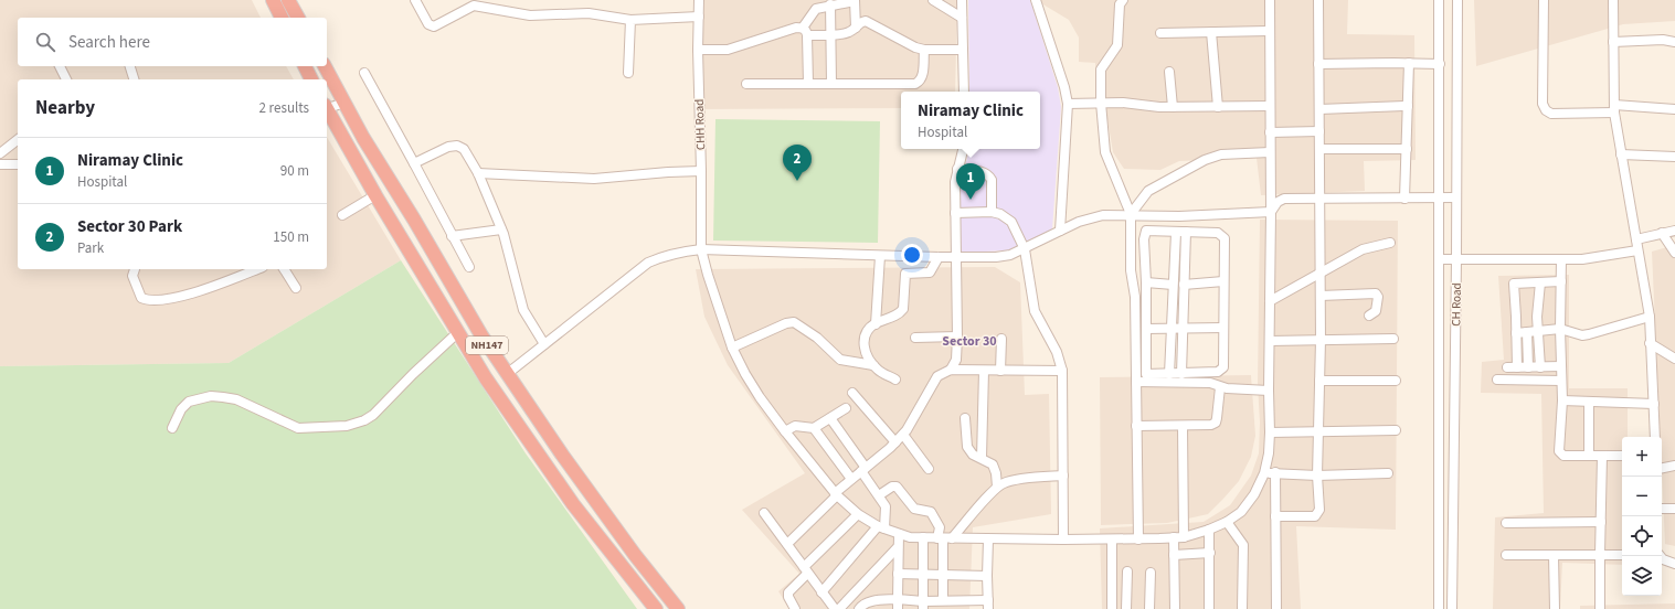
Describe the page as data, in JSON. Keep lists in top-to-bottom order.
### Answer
{
  "streets": {
    "highway": ["NH147"],
    "street": ["CHH Road", "CH Road"]
  },
  "districts": ["Sector 30"],
  "page": {
    "search": "Search here",
    "heading": ["Nearby", "2 results"],
    "popup": ["Niramay Clinic", "Hospital"],
    "list": [
      {
        "mark": "1",
        "name": "Niramay Clinic",
        "note": "Hospital",
        "value": "90 m"
      },
      {
        "mark": "2",
        "name": "Sector 30 Park",
        "note": "Park",
        "value": "150 m"
      }
    ],
    "pins": ["2", "1"],
    "map_buttons": ["+", "−"]
  }
}
